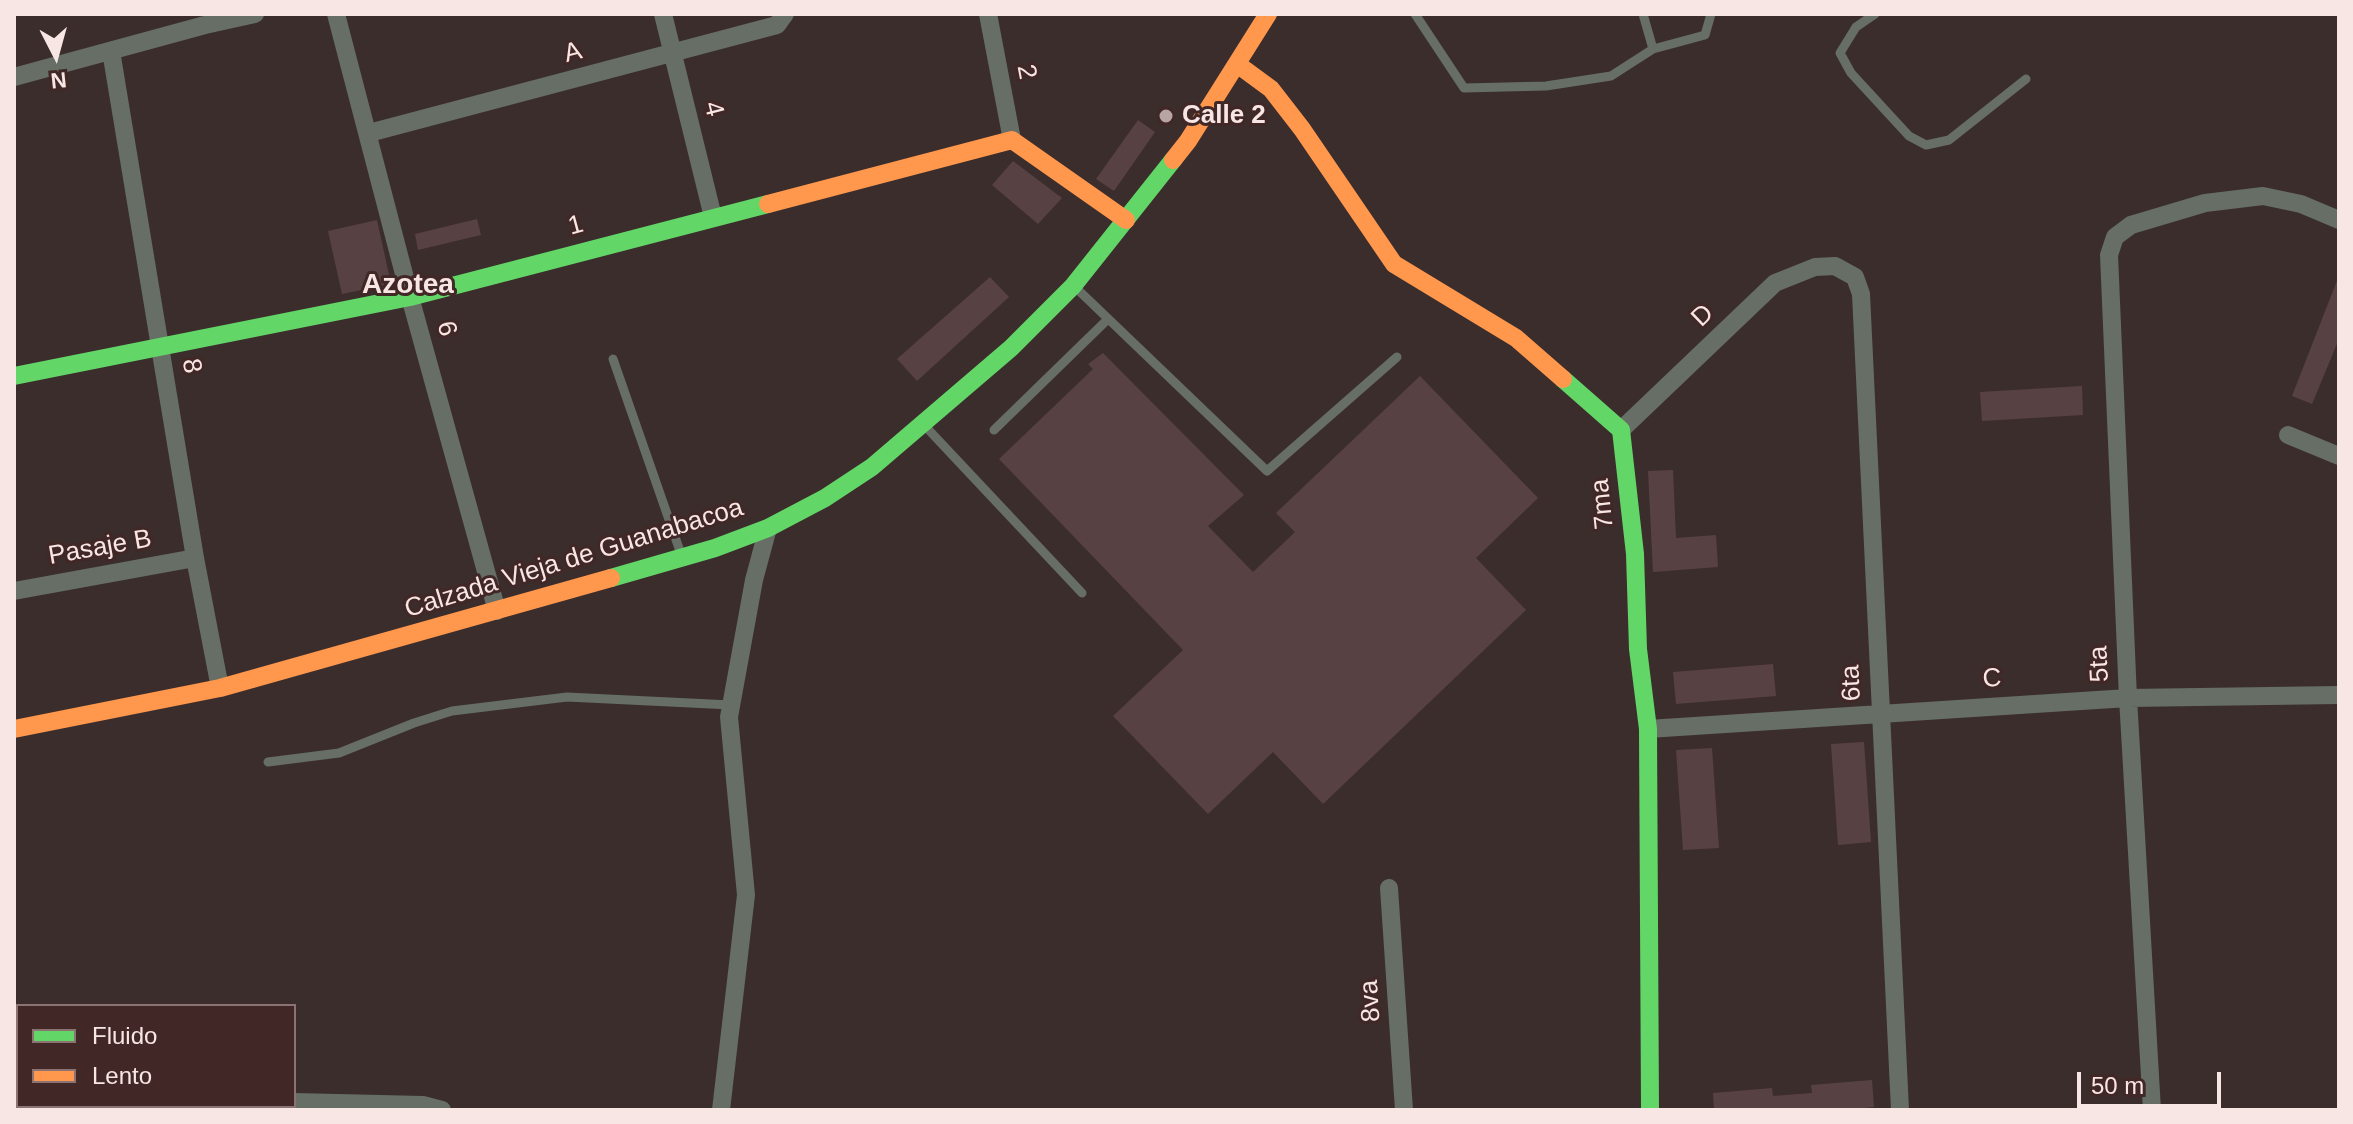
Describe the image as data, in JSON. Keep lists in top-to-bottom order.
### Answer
{
  "streets": {
    "street": [
      "A",
      "2",
      "4",
      "1",
      "D",
      "6",
      "8",
      "7ma",
      "Pasaje B",
      "Calzada Vieja de Guanabacoa",
      "5ta",
      "C",
      "6ta",
      "8va"
    ]
  },
  "crossings": [
    ["A", "4"],
    ["A", "6"],
    ["2", "1"],
    ["4", "1"],
    ["1", "6"],
    ["1", "8"],
    ["D", "7ma"],
    ["D", "6ta"],
    ["6", "Calzada Vieja de Guanabacoa"],
    ["8", "Pasaje B"],
    ["8", "Calzada Vieja de Guanabacoa"],
    ["7ma", "C"],
    ["5ta", "C"],
    ["C", "6ta"]
  ],
  "districts": ["Azotea"],
  "places": ["Calle 2"],
  "legend": ["Fluido", "Lento"],
  "scale_bar": "50 m",
  "north": "bottom"
}
